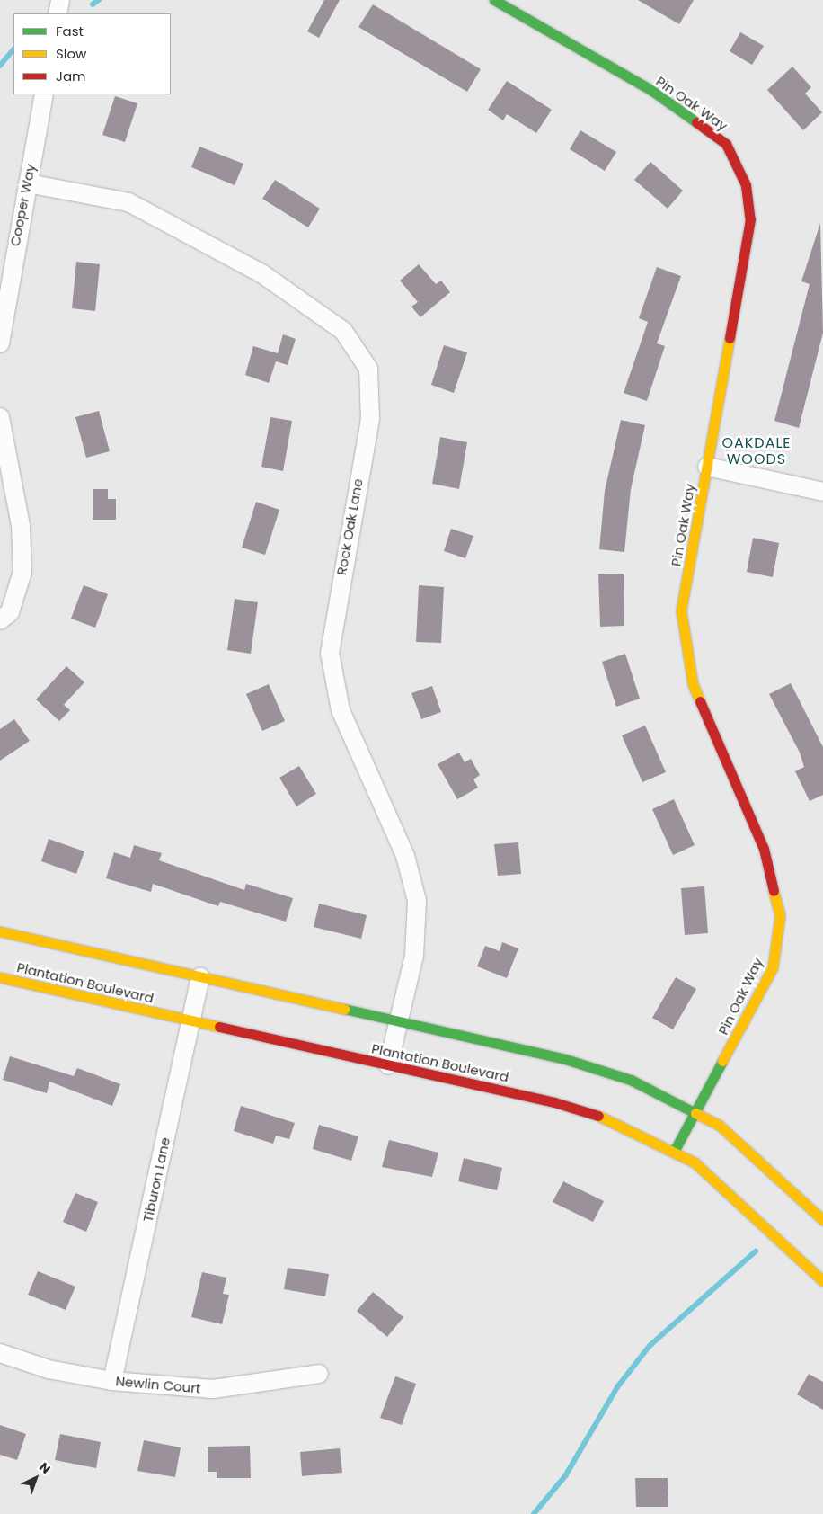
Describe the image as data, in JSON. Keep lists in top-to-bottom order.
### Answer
{
  "streets": {
    "street": [
      "Pin Oak Way",
      "Cooper Way",
      "Rock Oak Lane",
      "Plantation Boulevard",
      "Tiburon Lane",
      "Newlin Court"
    ]
  },
  "crossings": [
    ["Pin Oak Way", "Plantation Boulevard"],
    ["Cooper Way", "Rock Oak Lane"],
    ["Rock Oak Lane", "Plantation Boulevard"],
    ["Plantation Boulevard", "Tiburon Lane"],
    ["Tiburon Lane", "Newlin Court"]
  ],
  "districts": ["OAKDALE WOODS"],
  "legend": ["Fast", "Slow", "Jam"],
  "north": "top right"
}
